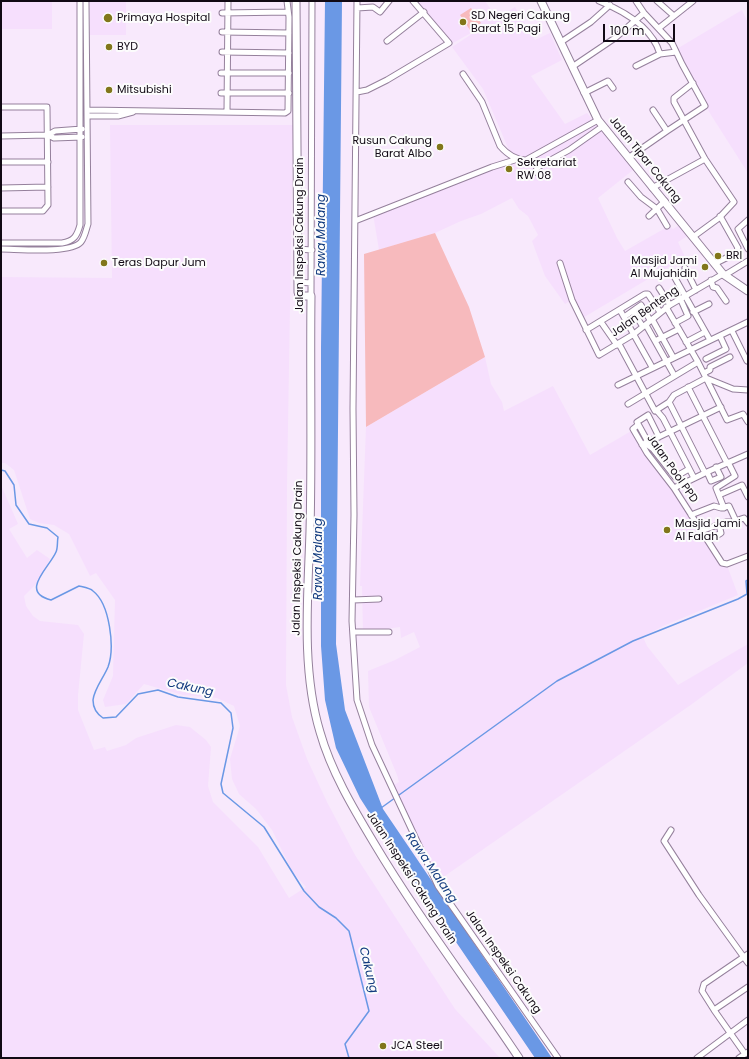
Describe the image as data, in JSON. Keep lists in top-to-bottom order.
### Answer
{
  "streets": {
    "street": [
      "Jalan Tipar Cakung",
      "Jalan Inspeksi Cakung Drain",
      "Jalan Benteng",
      "Jalan Pool PPD",
      "Jalan Inspeksi Cakung"
    ]
  },
  "crossings": [
    ["Jalan Tipar Cakung", "Jalan Benteng"]
  ],
  "water": ["Rawa Malang", "Cakung"],
  "places": [
    "Primaya Hospital",
    "SD Negeri Cakung Barat 15 Pagi",
    "BYD",
    "Mitsubishi",
    "Rusun Cakung Barat Albo",
    "Sekretariat RW 08",
    "BRI",
    "Teras Dapur Jum",
    "Masjid Jami Al Mujahidin",
    "Masjid Jami Al Falah",
    "JCA Steel"
  ],
  "scale_bar": "100 m"
}
